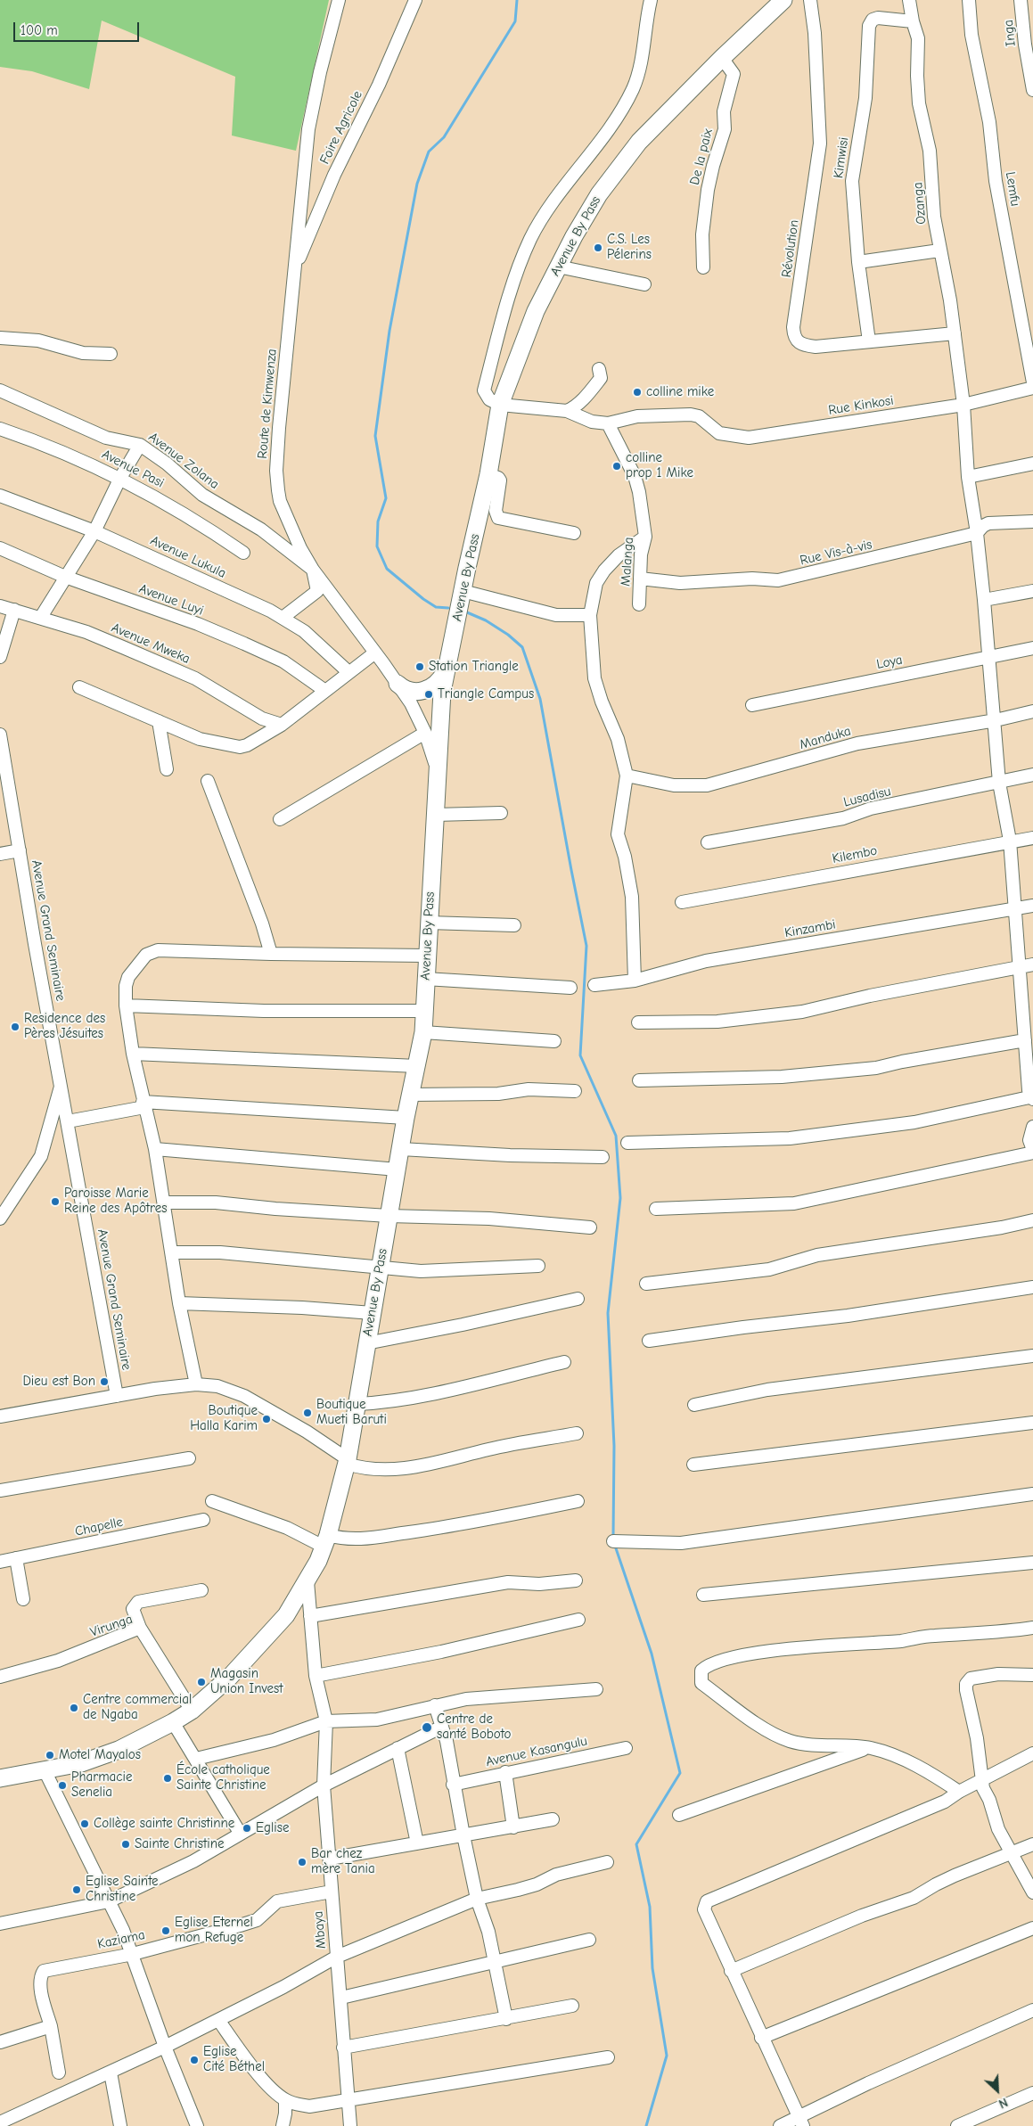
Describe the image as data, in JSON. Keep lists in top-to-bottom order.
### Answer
{
  "streets": {
    "highway": ["Avenue By Pass"],
    "street": [
      "Inga",
      "Foire Agricole",
      "De la paix",
      "Kimwisi",
      "Lemfu",
      "Ozanga",
      "Révolution",
      "Route de Kimwenza",
      "Rue Kinkosi",
      "Avenue Zolana",
      "Avenue Pasi",
      "Rue Vis-à-vis",
      "Avenue Lukula",
      "Malanga",
      "Avenue Luyi",
      "Avenue Mweka",
      "Loya",
      "Manduka",
      "Lusadisu",
      "Kilembo",
      "Kinzambi",
      "Avenue Grand Seminaire",
      "Chapelle",
      "Virunga",
      "Avenue Kasangulu",
      "Mbaya",
      "Kaziama"
    ]
  },
  "crossings": [
    ["Foire Agricole", "Route de Kimwenza"],
    ["De la paix", "Avenue By Pass"],
    ["Kimwisi", "Ozanga"],
    ["Kimwisi", "Révolution"],
    ["Ozanga", "Révolution"],
    ["Ozanga", "Rue Kinkosi"],
    ["Ozanga", "Rue Vis-à-vis"],
    ["Ozanga", "Loya"],
    ["Ozanga", "Manduka"],
    ["Ozanga", "Lusadisu"],
    ["Ozanga", "Kilembo"],
    ["Ozanga", "Kinzambi"],
    ["Avenue By Pass", "Route de Kimwenza"],
    ["Avenue By Pass", "Virunga"],
    ["Avenue By Pass", "Mbaya"],
    ["Route de Kimwenza", "Avenue Zolana"],
    ["Rue Kinkosi", "Malanga"],
    ["Rue Vis-à-vis", "Malanga"],
    ["Mbaya", "Kaziama"]
  ],
  "places": [
    "C.S. Les Pélerins",
    "colline mike",
    "colline prop 1 Mike",
    "Station Triangle",
    "Triangle Campus",
    "Residence des Pères Jésuites",
    "Paroisse Marie Reine des Apôtres",
    "Dieu est Bon",
    "Boutique Mueti Baruti",
    "Boutique Halla Karim",
    "Magasin Union Invest",
    "Centre commercial de Ngaba",
    "Centre de santé Boboto",
    "Motel Mayalos",
    "École catholique Sainte Christine",
    "Pharmacie Senelia",
    "Collège sainte Christinne",
    "Eglise",
    "Sainte Christine",
    "Bar chez mère Tania",
    "Eglise Sainte Christine",
    "Eglise Eternel mon Refuge",
    "Eglise Cité Béthel"
  ],
  "scale_bar": "100 m",
  "north": "bottom right"
}
